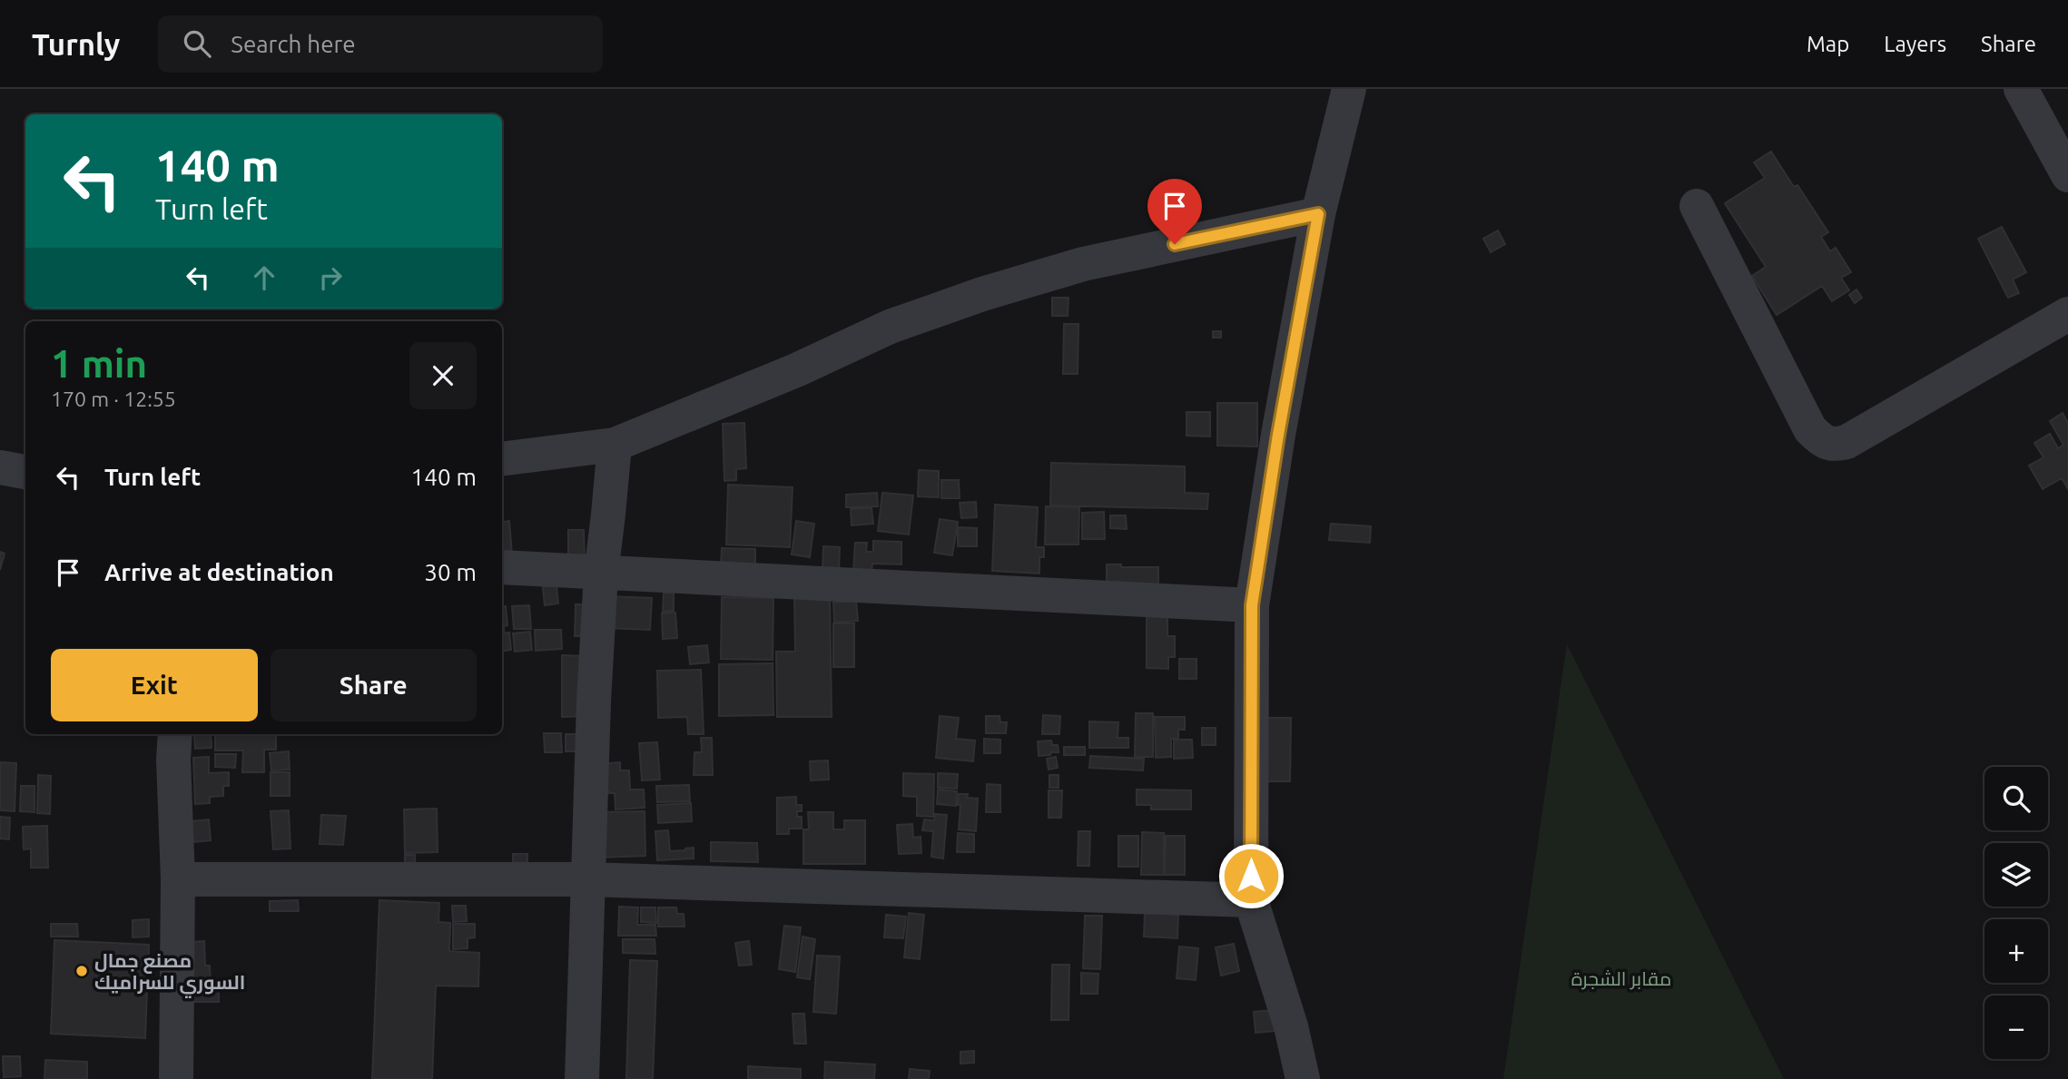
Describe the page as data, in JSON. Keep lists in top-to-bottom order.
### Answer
{
  "parks": ["مقابر الشجرة"],
  "places": ["مصنع جمال السوري للسراميك"],
  "page": {
    "header": "Turnly",
    "search": "Search here",
    "nav": ["Map", "Layers", "Share"],
    "turn": ["140 m", "Turn left"],
    "heading": ["1 min", "170 m · 12:55"],
    "list": [
      {
        "name": "Turn left",
        "value": "140 m"
      },
      {
        "name": "Arrive at destination",
        "value": "30 m"
      }
    ],
    "buttons": ["Exit", "Share"],
    "map_buttons": ["+", "−"]
  }
}
